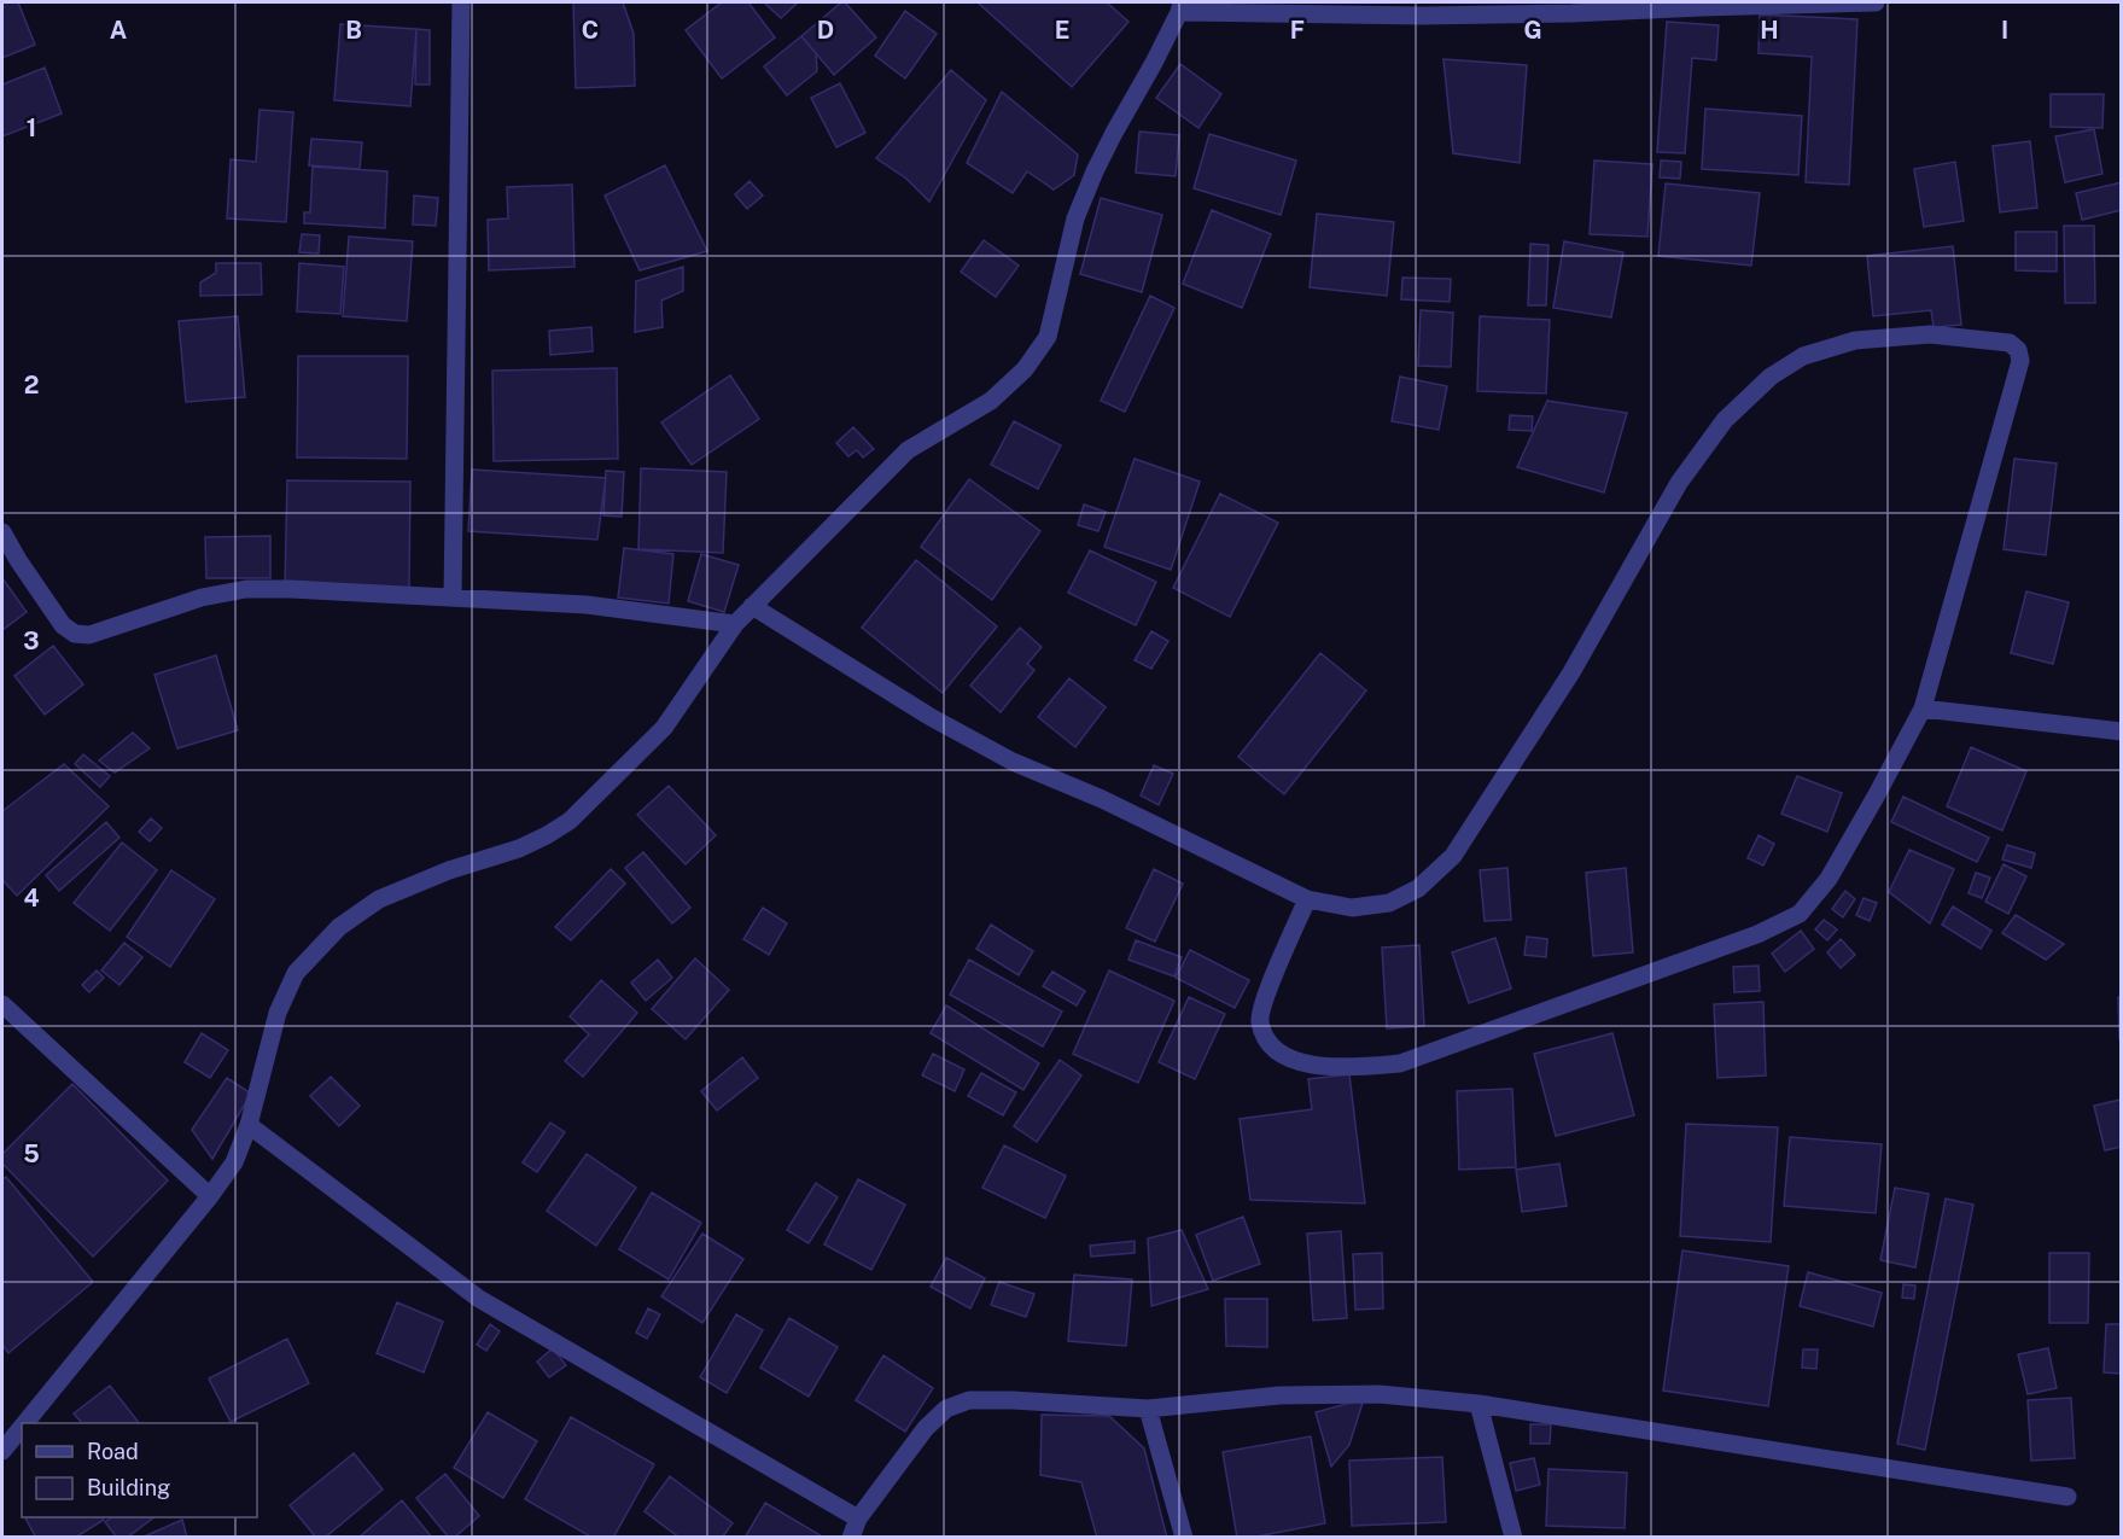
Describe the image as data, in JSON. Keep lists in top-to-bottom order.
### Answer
{
  "legend": ["Road", "Building"],
  "grid": {
    "columns": [
      "A",
      "B",
      "C",
      "D",
      "E",
      "F",
      "G",
      "H",
      "I"
    ],
    "rows": [
      "1",
      "2",
      "3",
      "4",
      "5"
    ]
  }
}
